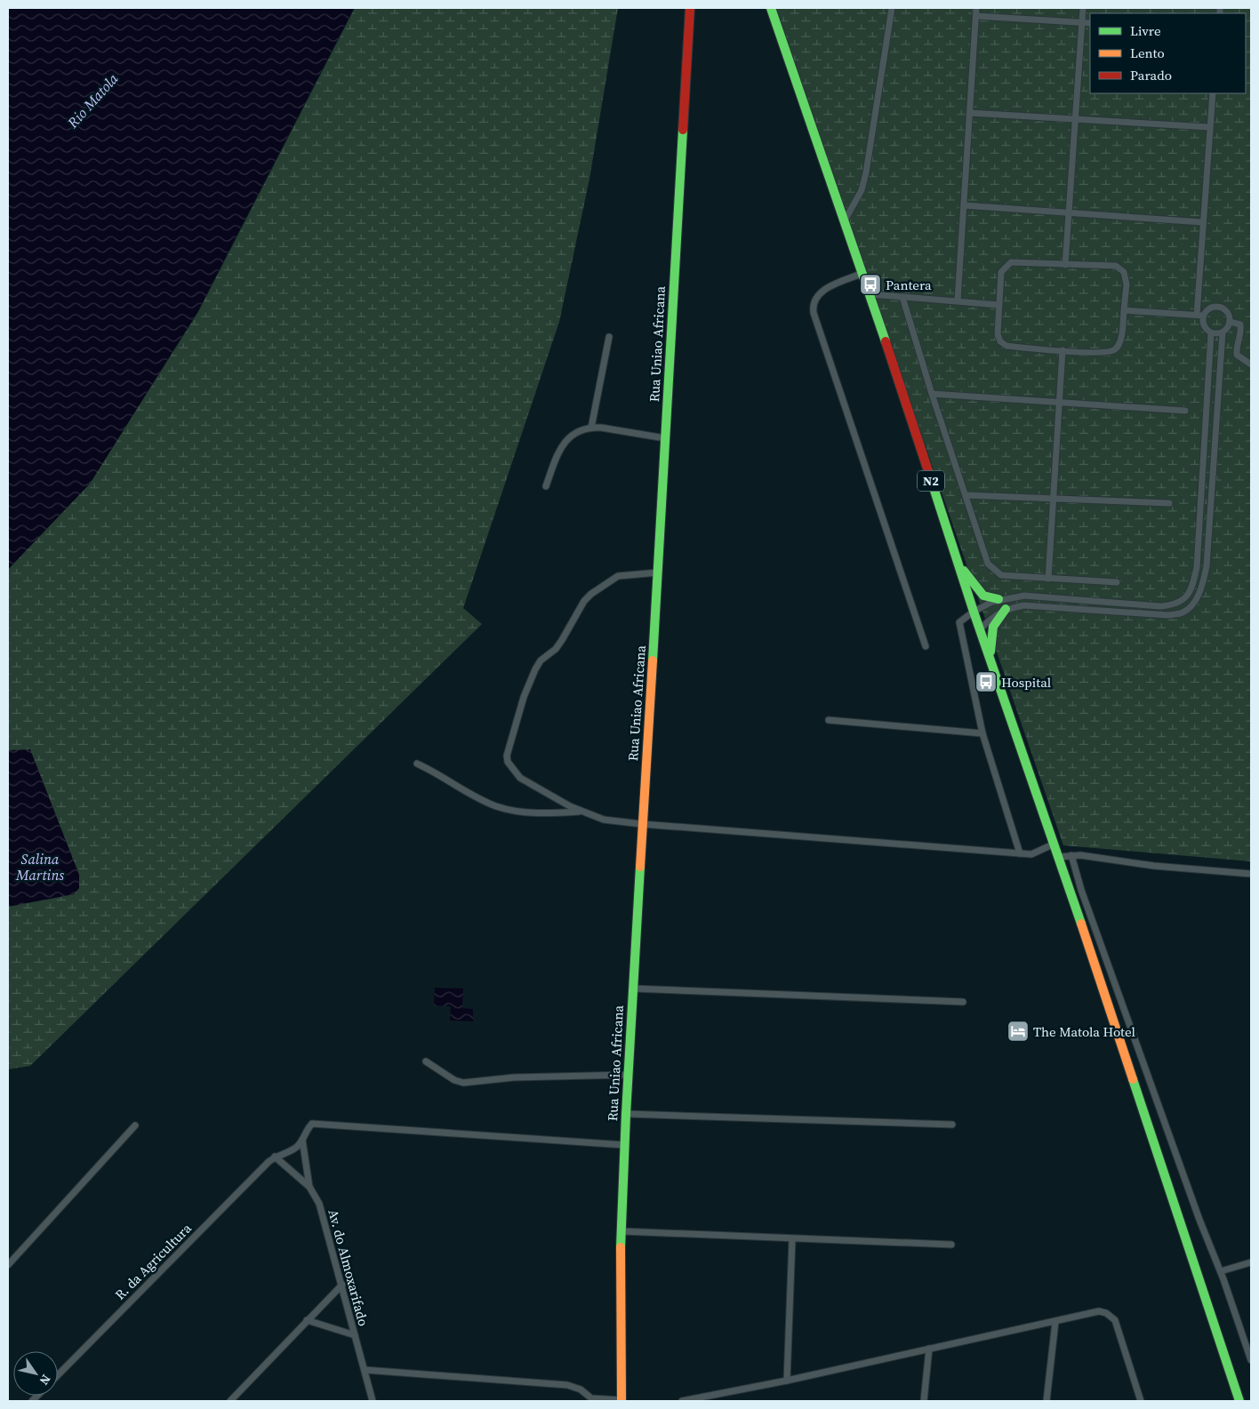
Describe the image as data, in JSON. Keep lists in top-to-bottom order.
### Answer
{
  "streets": {
    "main road": ["Rua Uniao Africana", "N2"],
    "street": ["R. da Agricultura", "Av. do Almoxarifado"]
  },
  "crossings": [
    ["R. da Agricultura", "Av. do Almoxarifado"]
  ],
  "water": ["Rio Matola", "Salina Martins"],
  "places": {
    "bus stop": ["Pantera", "Hospital"],
    "hotel": ["The Matola Hotel"]
  },
  "legend": ["Livre", "Lento", "Parado"],
  "north": "bottom right"
}
